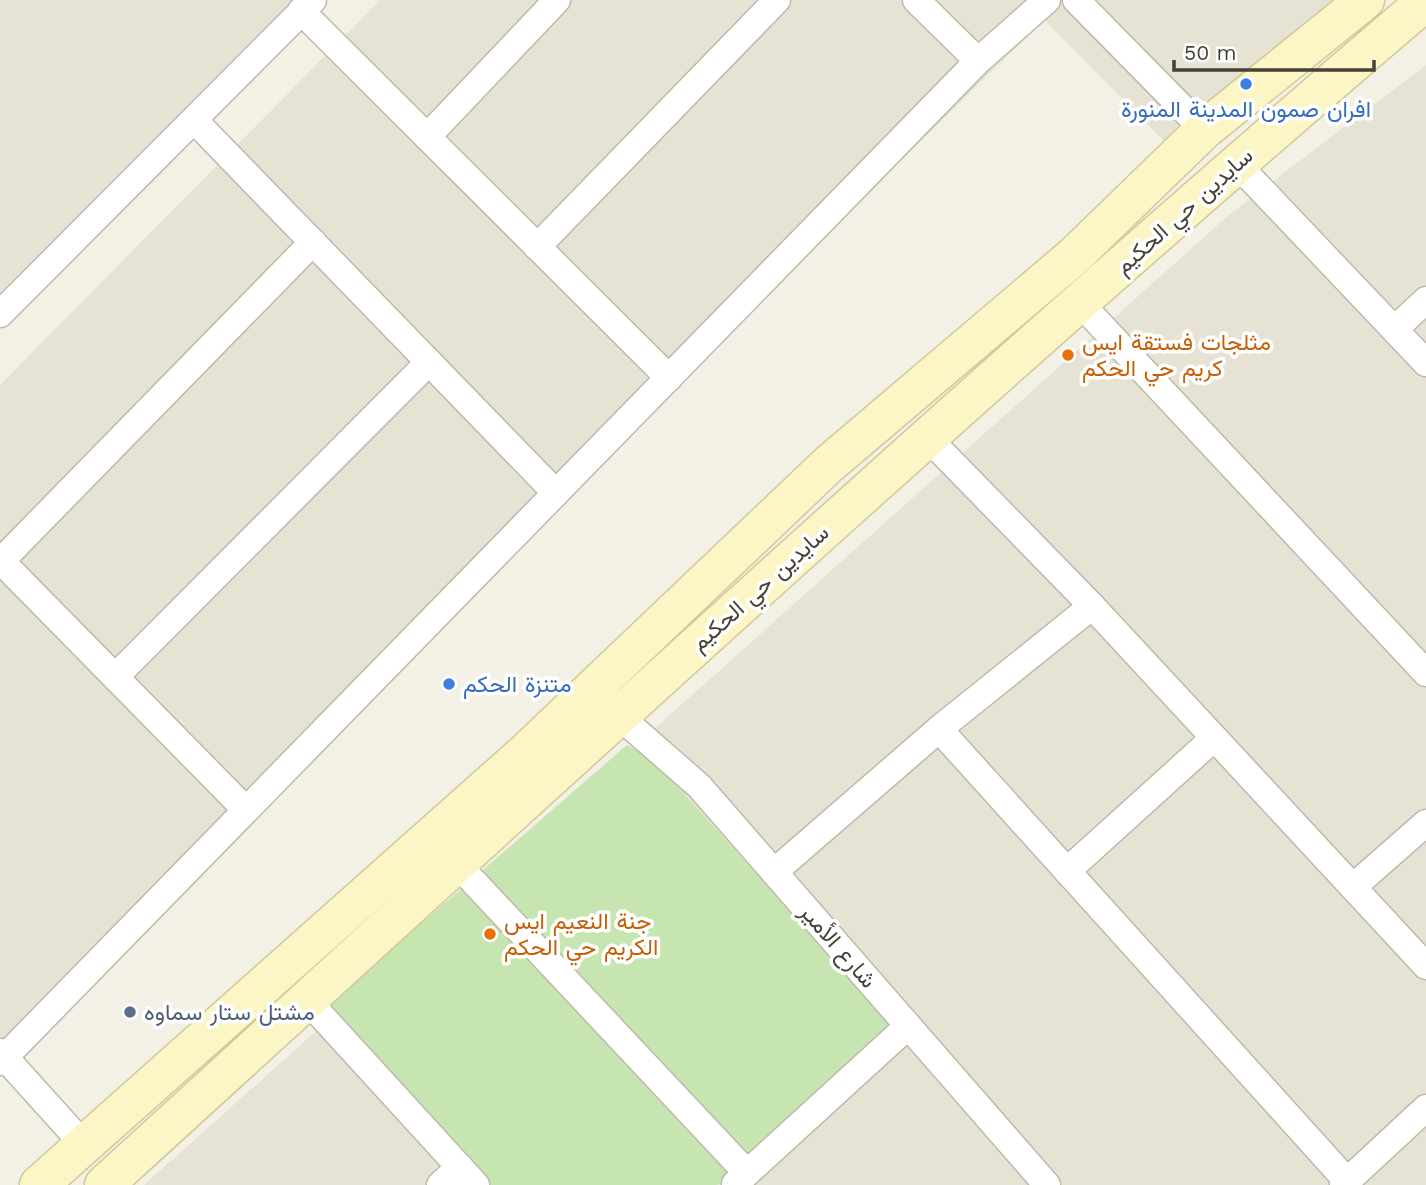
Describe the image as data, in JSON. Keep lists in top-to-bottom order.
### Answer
{
  "streets": {
    "street": ["سايدين حي الحكيم", "شارع الأمير"]
  },
  "crossings": [
    ["سايدين حي الحكيم", "شارع الأمير"]
  ],
  "places": [
    "افران صمون المدينة المنورة",
    "مثلجات فستقة ايس كريم حي الحكم",
    "متنزة الحكم",
    "جنة النعيم ايس الكريم حي الحكم",
    "مشتل ستار سماوه"
  ],
  "scale_bar": "50 m"
}
